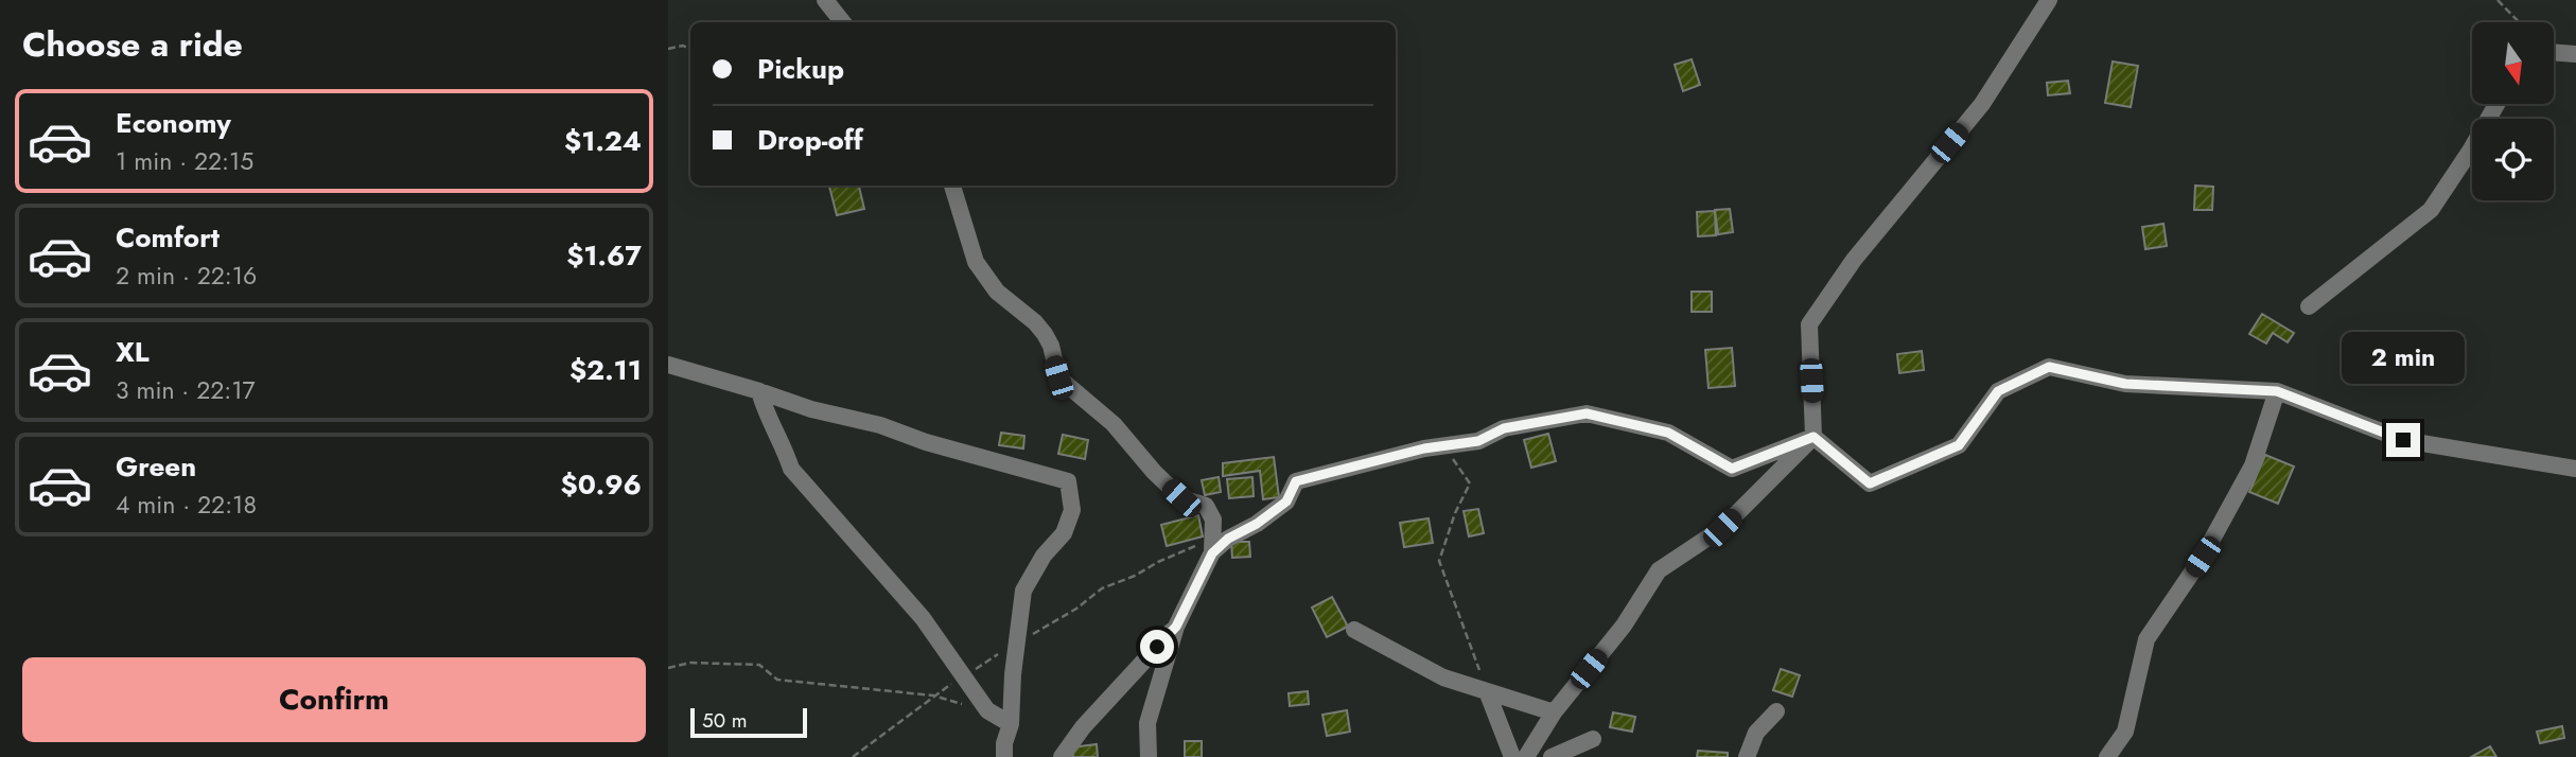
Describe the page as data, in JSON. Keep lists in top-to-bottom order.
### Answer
{
  "scale_bar": "50 m",
  "north": "bottom",
  "page": {
    "heading": "Choose a ride",
    "banner": ["Pickup", "Drop-off"],
    "list": [
      {
        "name": "Economy",
        "note": "1 min · 22:15",
        "value": "$1.24"
      },
      {
        "name": "Comfort",
        "note": "2 min · 22:16",
        "value": "$1.67"
      },
      {
        "name": "XL",
        "note": "3 min · 22:17",
        "value": "$2.11"
      },
      {
        "name": "Green",
        "note": "4 min · 22:18",
        "value": "$0.96"
      }
    ],
    "bubble": "2 min",
    "buttons": "Confirm",
    "scale": "50 m"
  }
}
